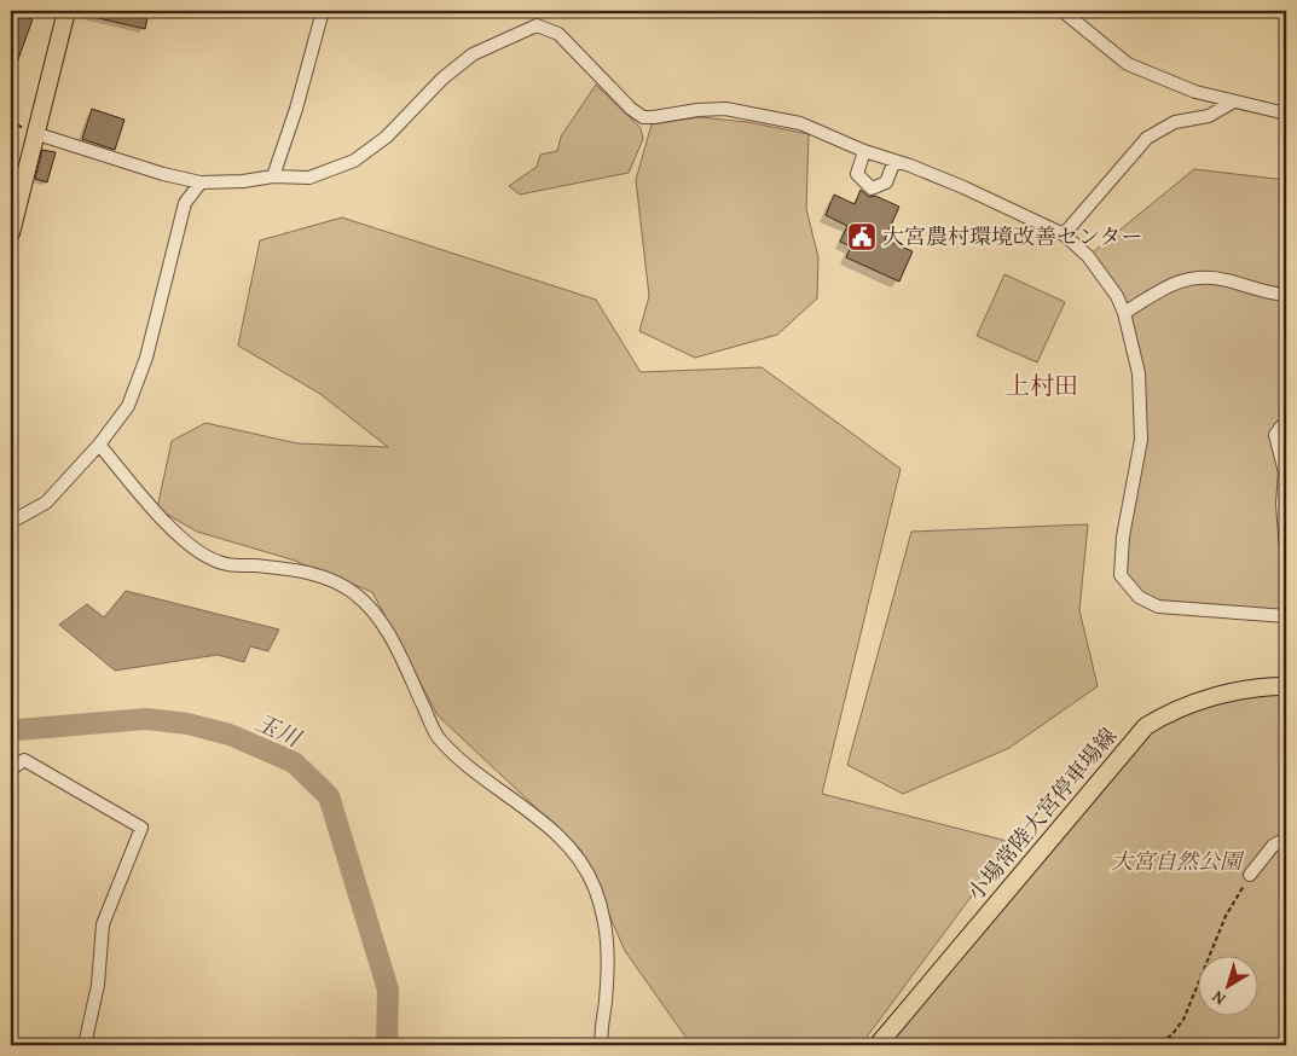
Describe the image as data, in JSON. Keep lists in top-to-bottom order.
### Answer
{
  "streets": {
    "main road": ["小場常陸大宮停車場線"]
  },
  "districts": ["上村田"],
  "water": ["玉川"],
  "parks": ["大宮自然公園"],
  "places": {
    "public building": ["大宮農村環境改善センター"]
  },
  "north": "bottom left"
}
